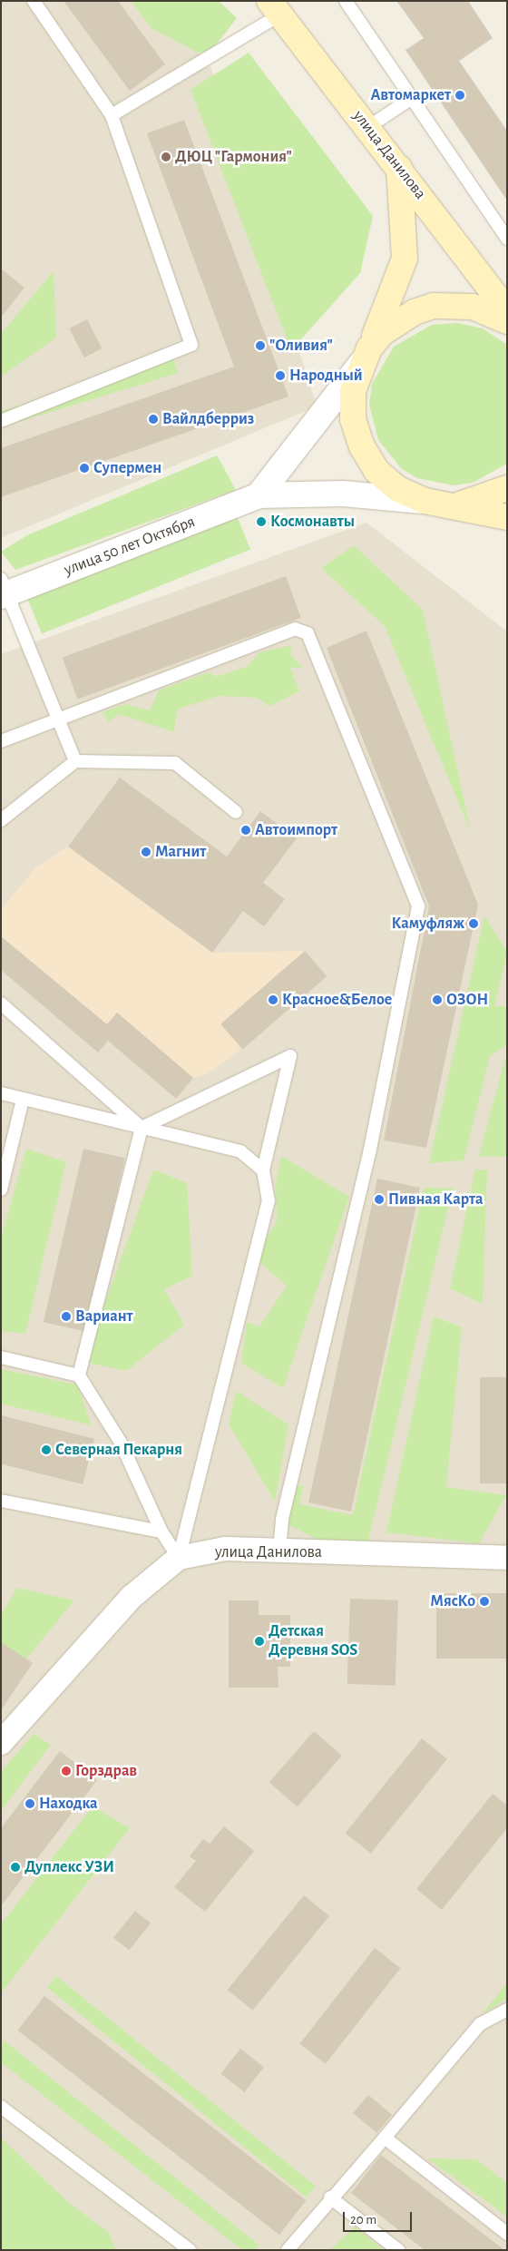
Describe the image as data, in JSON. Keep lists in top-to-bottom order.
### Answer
{
  "streets": {
    "main road": ["улица Данилова"],
    "street": ["улица 50 лет Октября"]
  },
  "places": [
    "Автомаркет",
    "ДЮЦ \"Гармония\"",
    "\"Оливия\"",
    "Народный",
    "Вайлдберриз",
    "Супермен",
    "Космонавты",
    "Автоимпорт",
    "Магнит",
    "Камуфляж",
    "Красное&Белое",
    "ОЗОН",
    "Пивная Карта",
    "Вариант",
    "Северная Пекарня",
    "МясКо",
    "Детская Деревня SOS",
    "Горздрав",
    "Находка",
    "Дуплекс УЗИ"
  ],
  "scale_bar": "20 m"
}
